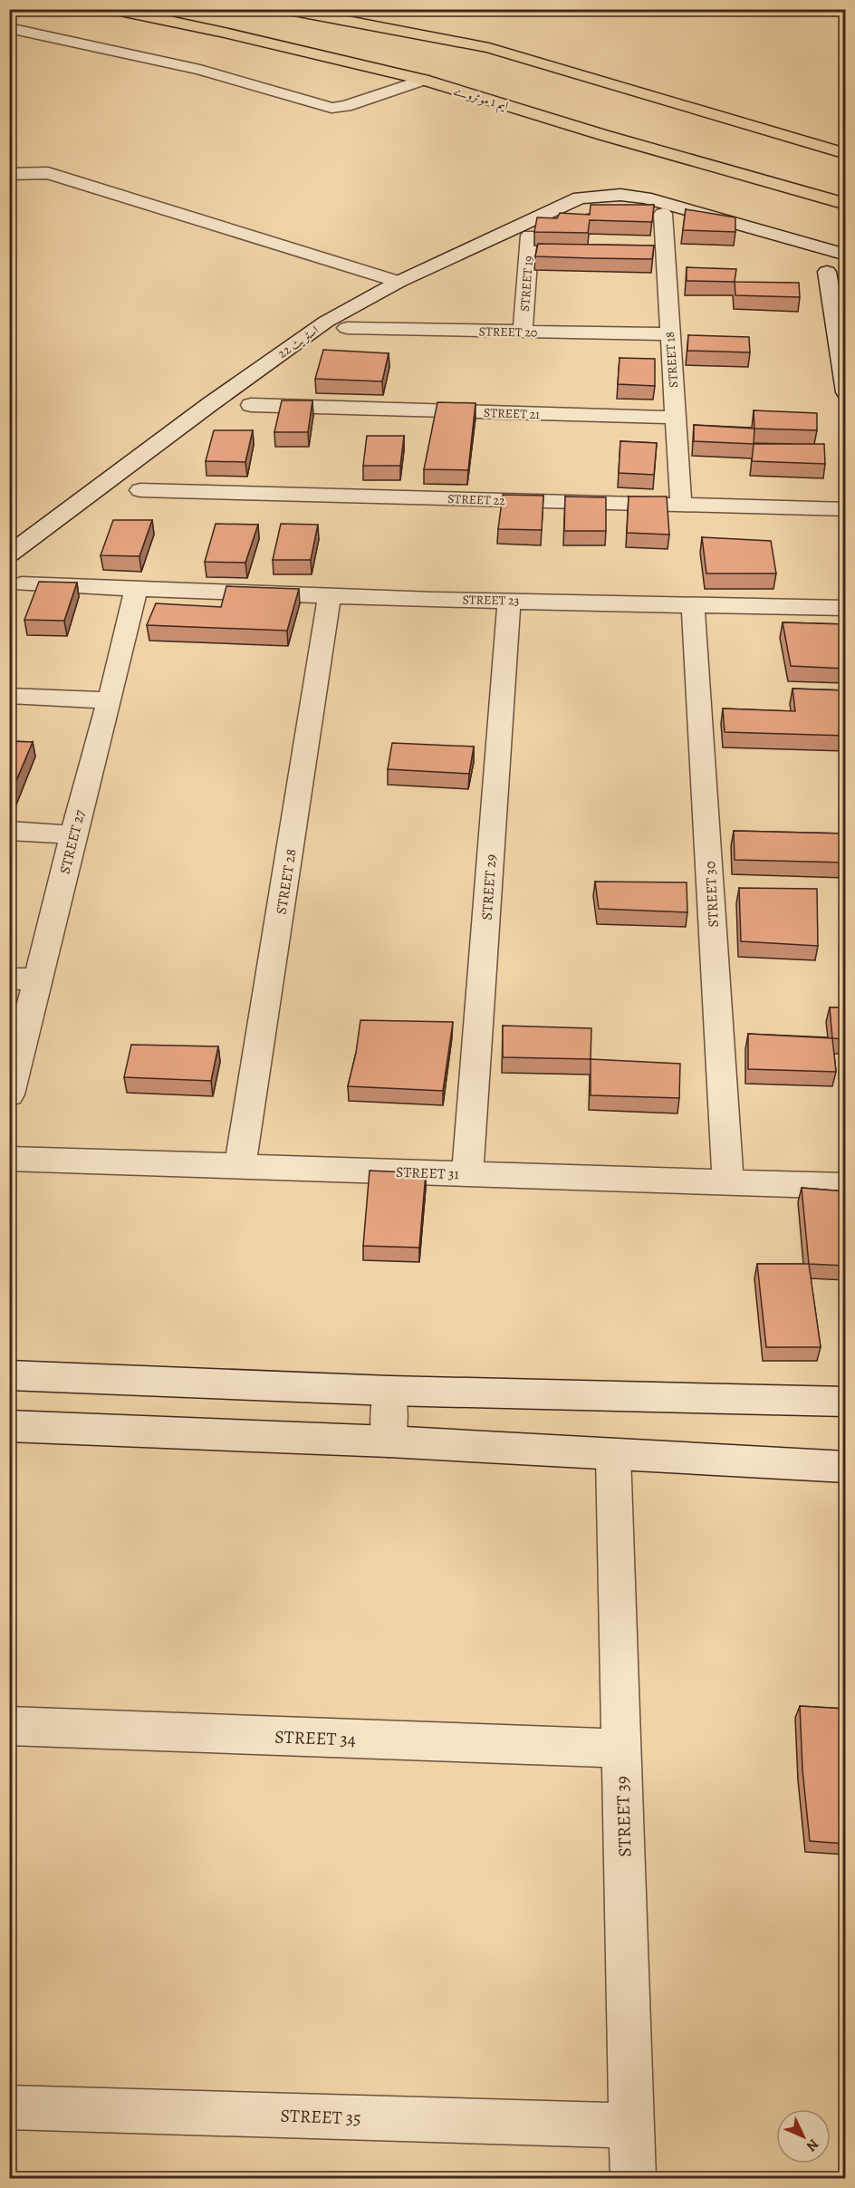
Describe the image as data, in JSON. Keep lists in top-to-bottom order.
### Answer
{
  "streets": {
    "highway": ["ایم 1 موٹروے"],
    "street": [
      "STREET 19",
      "STREET 20",
      "اسٹریٹ 22",
      "STREET 18",
      "STREET 21",
      "STREET 22",
      "STREET 23",
      "STREET 27",
      "STREET 28",
      "STREET 29",
      "STREET 30",
      "STREET 31",
      "STREET 34",
      "STREET 39",
      "STREET 35"
    ]
  },
  "crossings": [
    ["STREET 19", "STREET 20"],
    ["STREET 20", "STREET 18"],
    ["STREET 18", "STREET 21"],
    ["STREET 18", "STREET 22"],
    ["STREET 23", "STREET 27"],
    ["STREET 23", "STREET 28"],
    ["STREET 23", "STREET 29"],
    ["STREET 23", "STREET 30"],
    ["STREET 28", "STREET 31"],
    ["STREET 29", "STREET 31"],
    ["STREET 30", "STREET 31"],
    ["STREET 34", "STREET 39"],
    ["STREET 39", "STREET 35"]
  ],
  "north": "bottom right"
}
